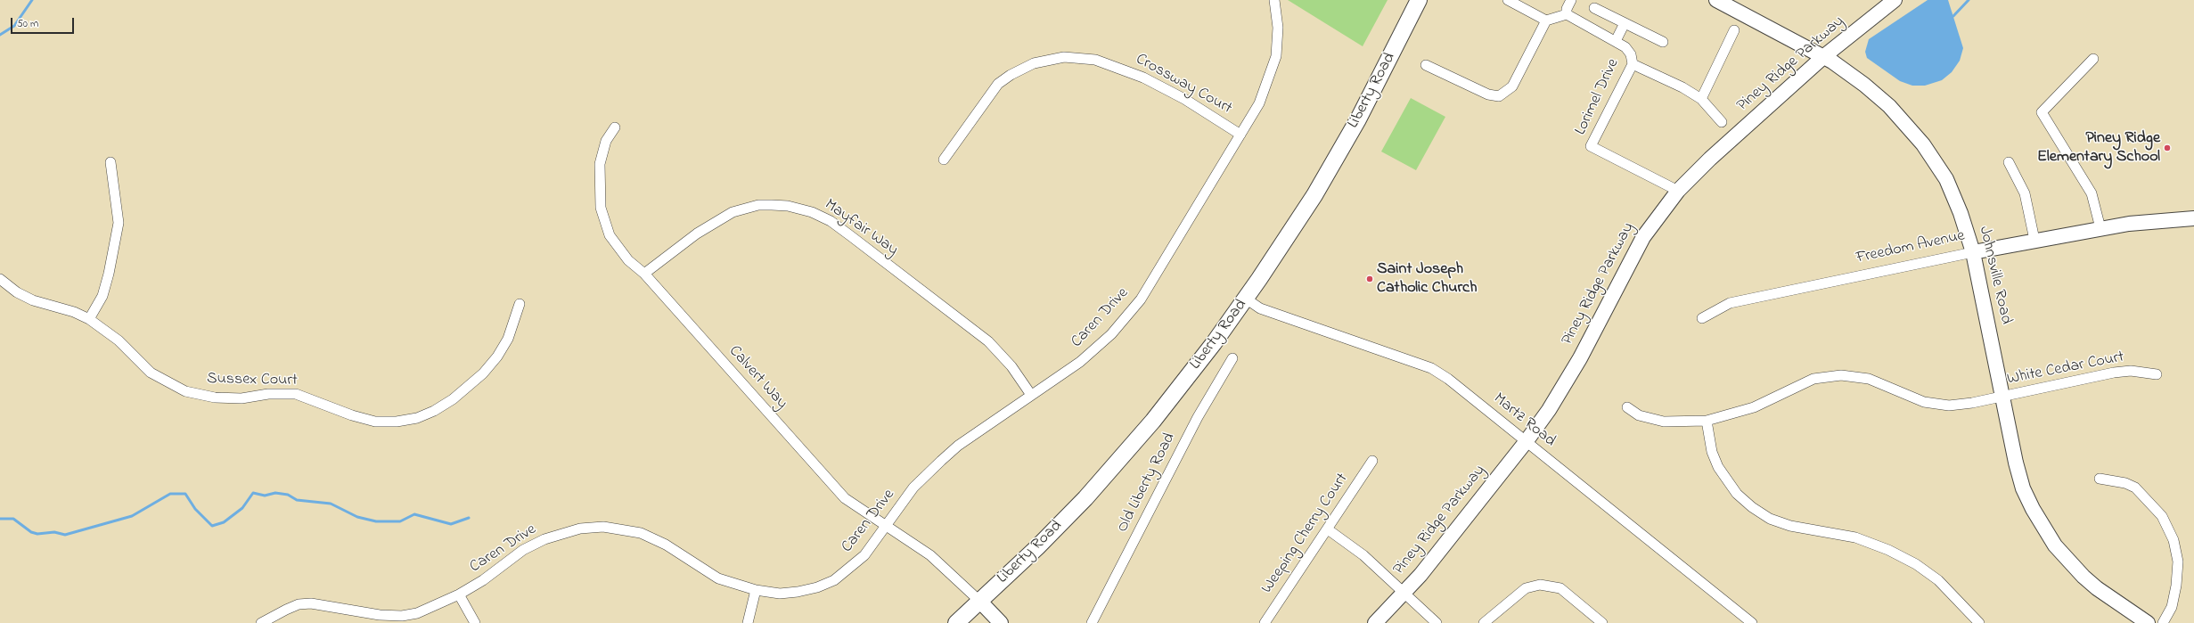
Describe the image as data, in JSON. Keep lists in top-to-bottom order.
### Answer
{
  "streets": {
    "main road": ["Liberty Road"],
    "street": [
      "Piney Ridge Parkway",
      "Crossway Court",
      "Lorimel Drive",
      "Mayfair Way",
      "Freedom Avenue",
      "Johnsville Road",
      "Caren Drive",
      "White Cedar Court",
      "Calvert Way",
      "Sussex Court",
      "Martz Road",
      "Old Liberty Road",
      "Weeping Cherry Court"
    ]
  },
  "crossings": [
    ["Piney Ridge Parkway", "Lorimel Drive"],
    ["Piney Ridge Parkway", "Johnsville Road"],
    ["Piney Ridge Parkway", "Martz Road"],
    ["Crossway Court", "Caren Drive"],
    ["Liberty Road", "Calvert Way"],
    ["Liberty Road", "Martz Road"],
    ["Mayfair Way", "Caren Drive"],
    ["Mayfair Way", "Calvert Way"],
    ["Freedom Avenue", "Johnsville Road"],
    ["Johnsville Road", "White Cedar Court"],
    ["Caren Drive", "Calvert Way"]
  ],
  "places": ["Piney Ridge Elementary School", "Saint Joseph Catholic Church"],
  "scale_bar": "50 m"
}
